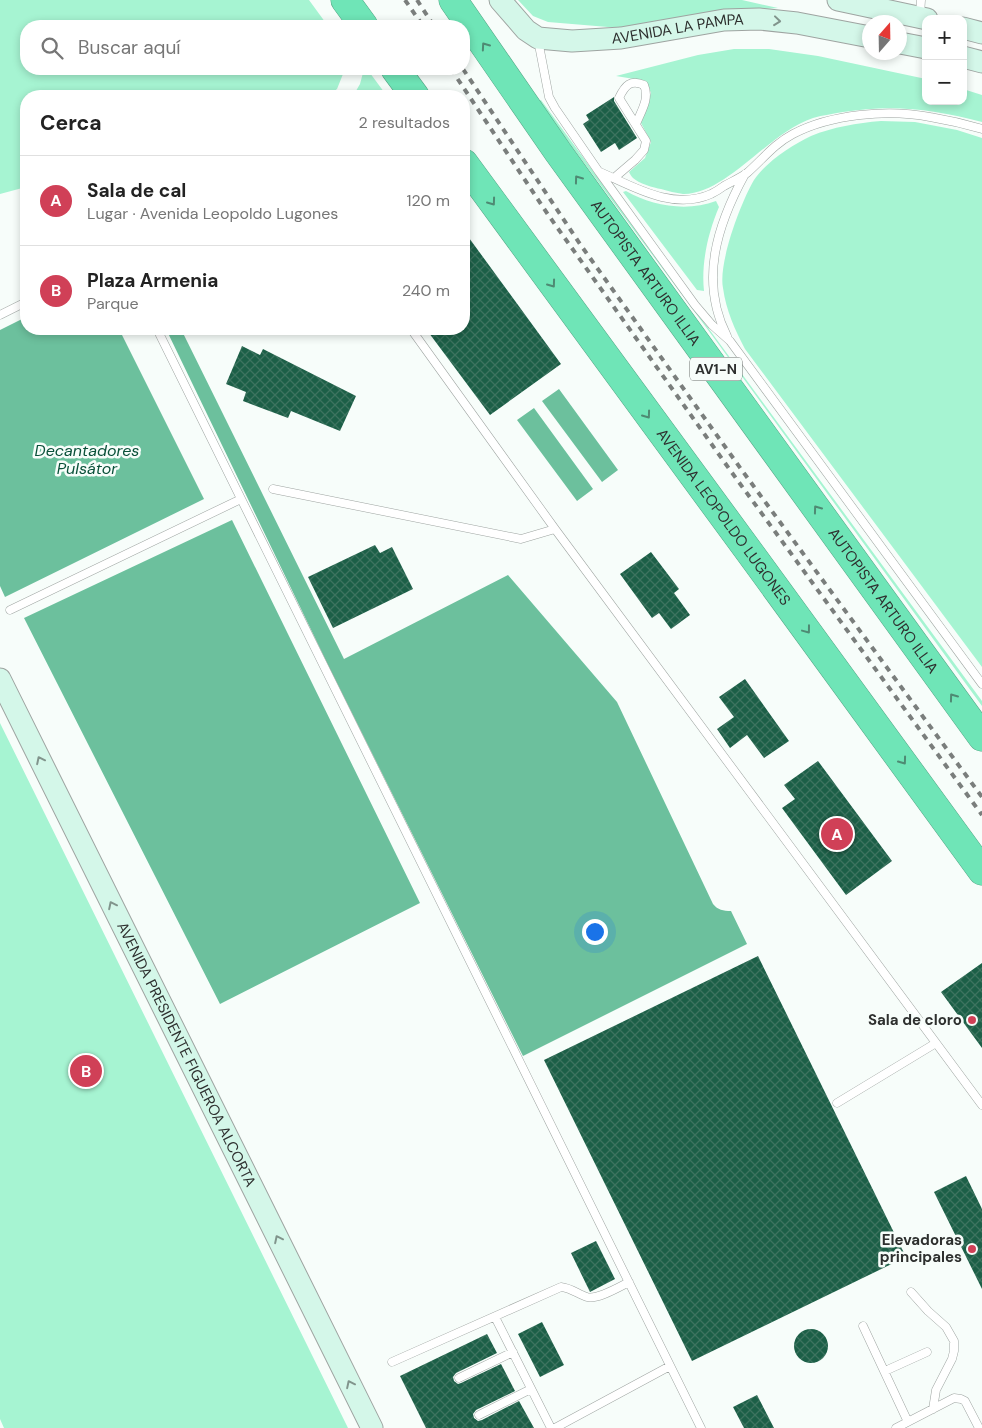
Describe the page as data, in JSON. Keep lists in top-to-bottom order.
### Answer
{
  "streets": {
    "highway": ["AUTOPISTA ARTURO ILLIA", "AV1-N", "AVENIDA LEOPOLDO LUGONES"],
    "main road": ["AVENIDA LA PAMPA", "AVENIDA PRESIDENTE FIGUEROA ALCORTA"]
  },
  "one_way": [
    "AVENIDA LA PAMPA",
    "AUTOPISTA ARTURO ILLIA",
    "AVENIDA LEOPOLDO LUGONES",
    "AVENIDA PRESIDENTE FIGUEROA ALCORTA"
  ],
  "water": ["Decantadores Pulsátor"],
  "places": ["Sala de cloro", "Elevadoras principales"],
  "north": "top",
  "page": {
    "map_buttons": ["+", "−"],
    "search": "Buscar aquí",
    "heading": ["Cerca", "2 resultados"],
    "list": [
      {
        "mark": "A",
        "name": "Sala de cal",
        "note": "Lugar · Avenida Leopoldo Lugones",
        "value": "120 m"
      },
      {
        "mark": "B",
        "name": "Plaza Armenia",
        "note": "Parque",
        "value": "240 m"
      }
    ],
    "pins": ["A", "B"]
  }
}
